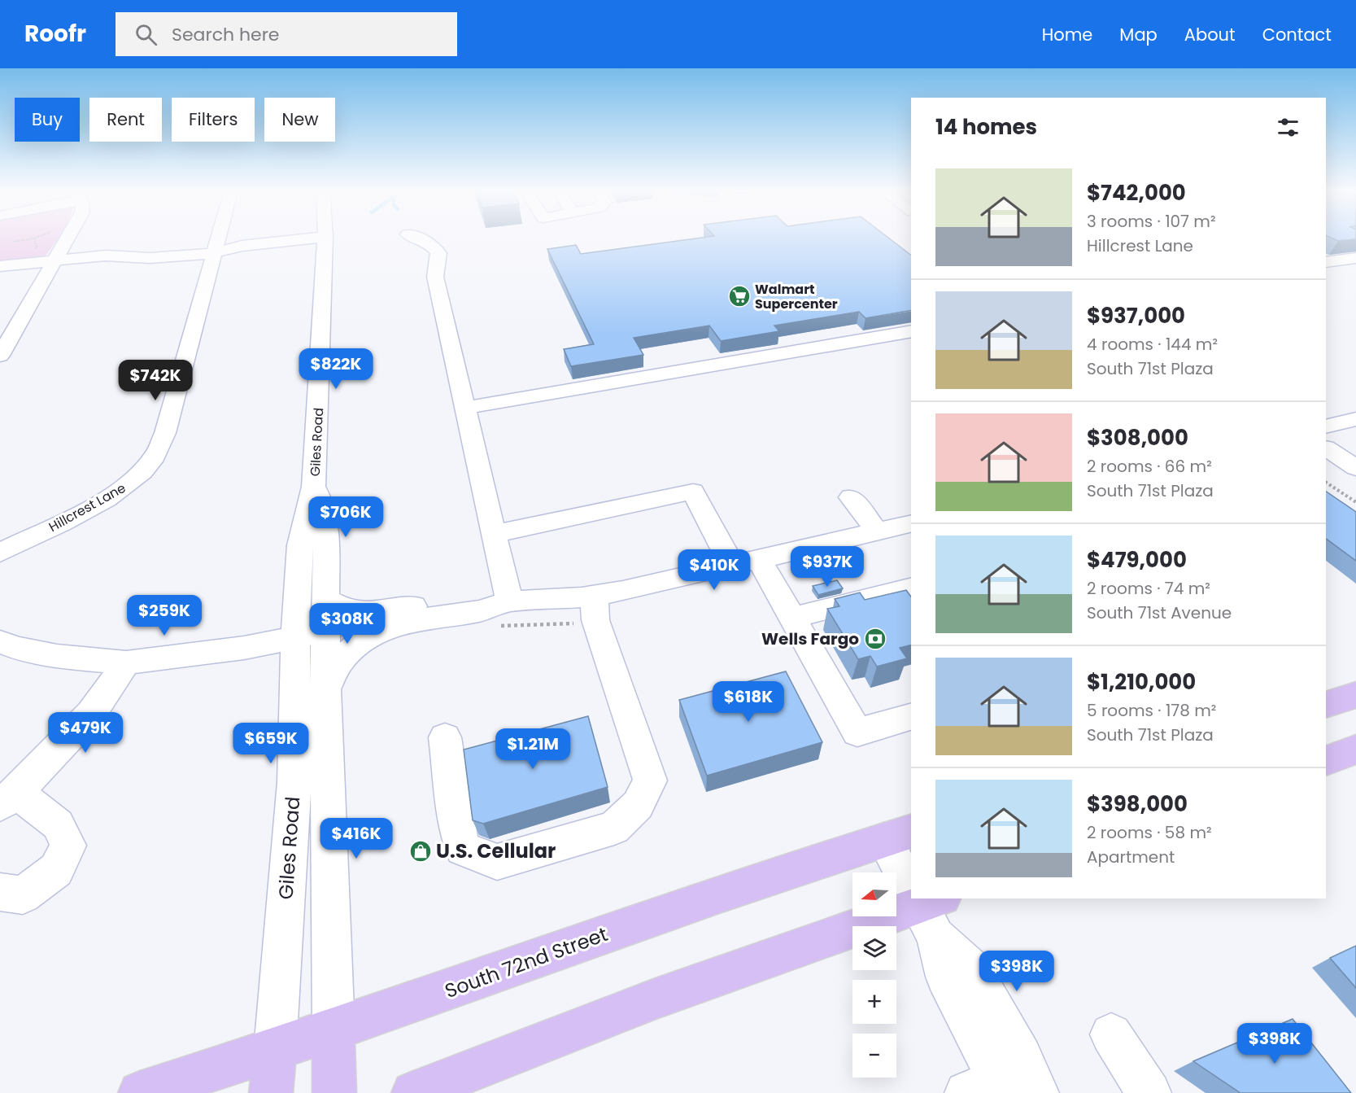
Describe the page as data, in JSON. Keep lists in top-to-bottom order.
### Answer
{
  "streets": {
    "main road": ["Giles Road", "South 72nd Street"],
    "street": ["Hillcrest Lane"]
  },
  "crossings": [
    ["Giles Road", "South 72nd Street"]
  ],
  "places": {
    "supermarket": ["Walmart Supercenter"],
    "bank": ["Wells Fargo"],
    "shop": ["U.S. Cellular"]
  },
  "north": "left",
  "page": {
    "header": "Roofr",
    "search": "Search here",
    "nav": [
      "Home",
      "Map",
      "About",
      "Contact"
    ],
    "chip": [
      "Buy",
      "Rent",
      "Filters",
      "New"
    ],
    "heading": "14 homes",
    "list": [
      {
        "name": "$742,000",
        "note": "3 rooms · 107 m² · Hillcrest Lane"
      },
      {
        "name": "$937,000",
        "note": "4 rooms · 144 m² · South 71st Plaza"
      },
      {
        "name": "$308,000",
        "note": "2 rooms · 66 m² · South 71st Plaza"
      },
      {
        "name": "$479,000",
        "note": "2 rooms · 74 m² · South 71st Avenue"
      },
      {
        "name": "$1,210,000",
        "note": "5 rooms · 178 m² · South 71st Plaza"
      },
      {
        "name": "$398,000",
        "note": "2 rooms · 58 m² · Apartment"
      }
    ],
    "price": [
      "$822K",
      "$742K",
      "$706K",
      "$937K",
      "$410K",
      "$259K",
      "$308K",
      "$618K",
      "$479K",
      "$659K",
      "$1.21M",
      "$416K",
      "$398K",
      "$398K"
    ],
    "map_buttons": ["+", "−"]
  }
}
